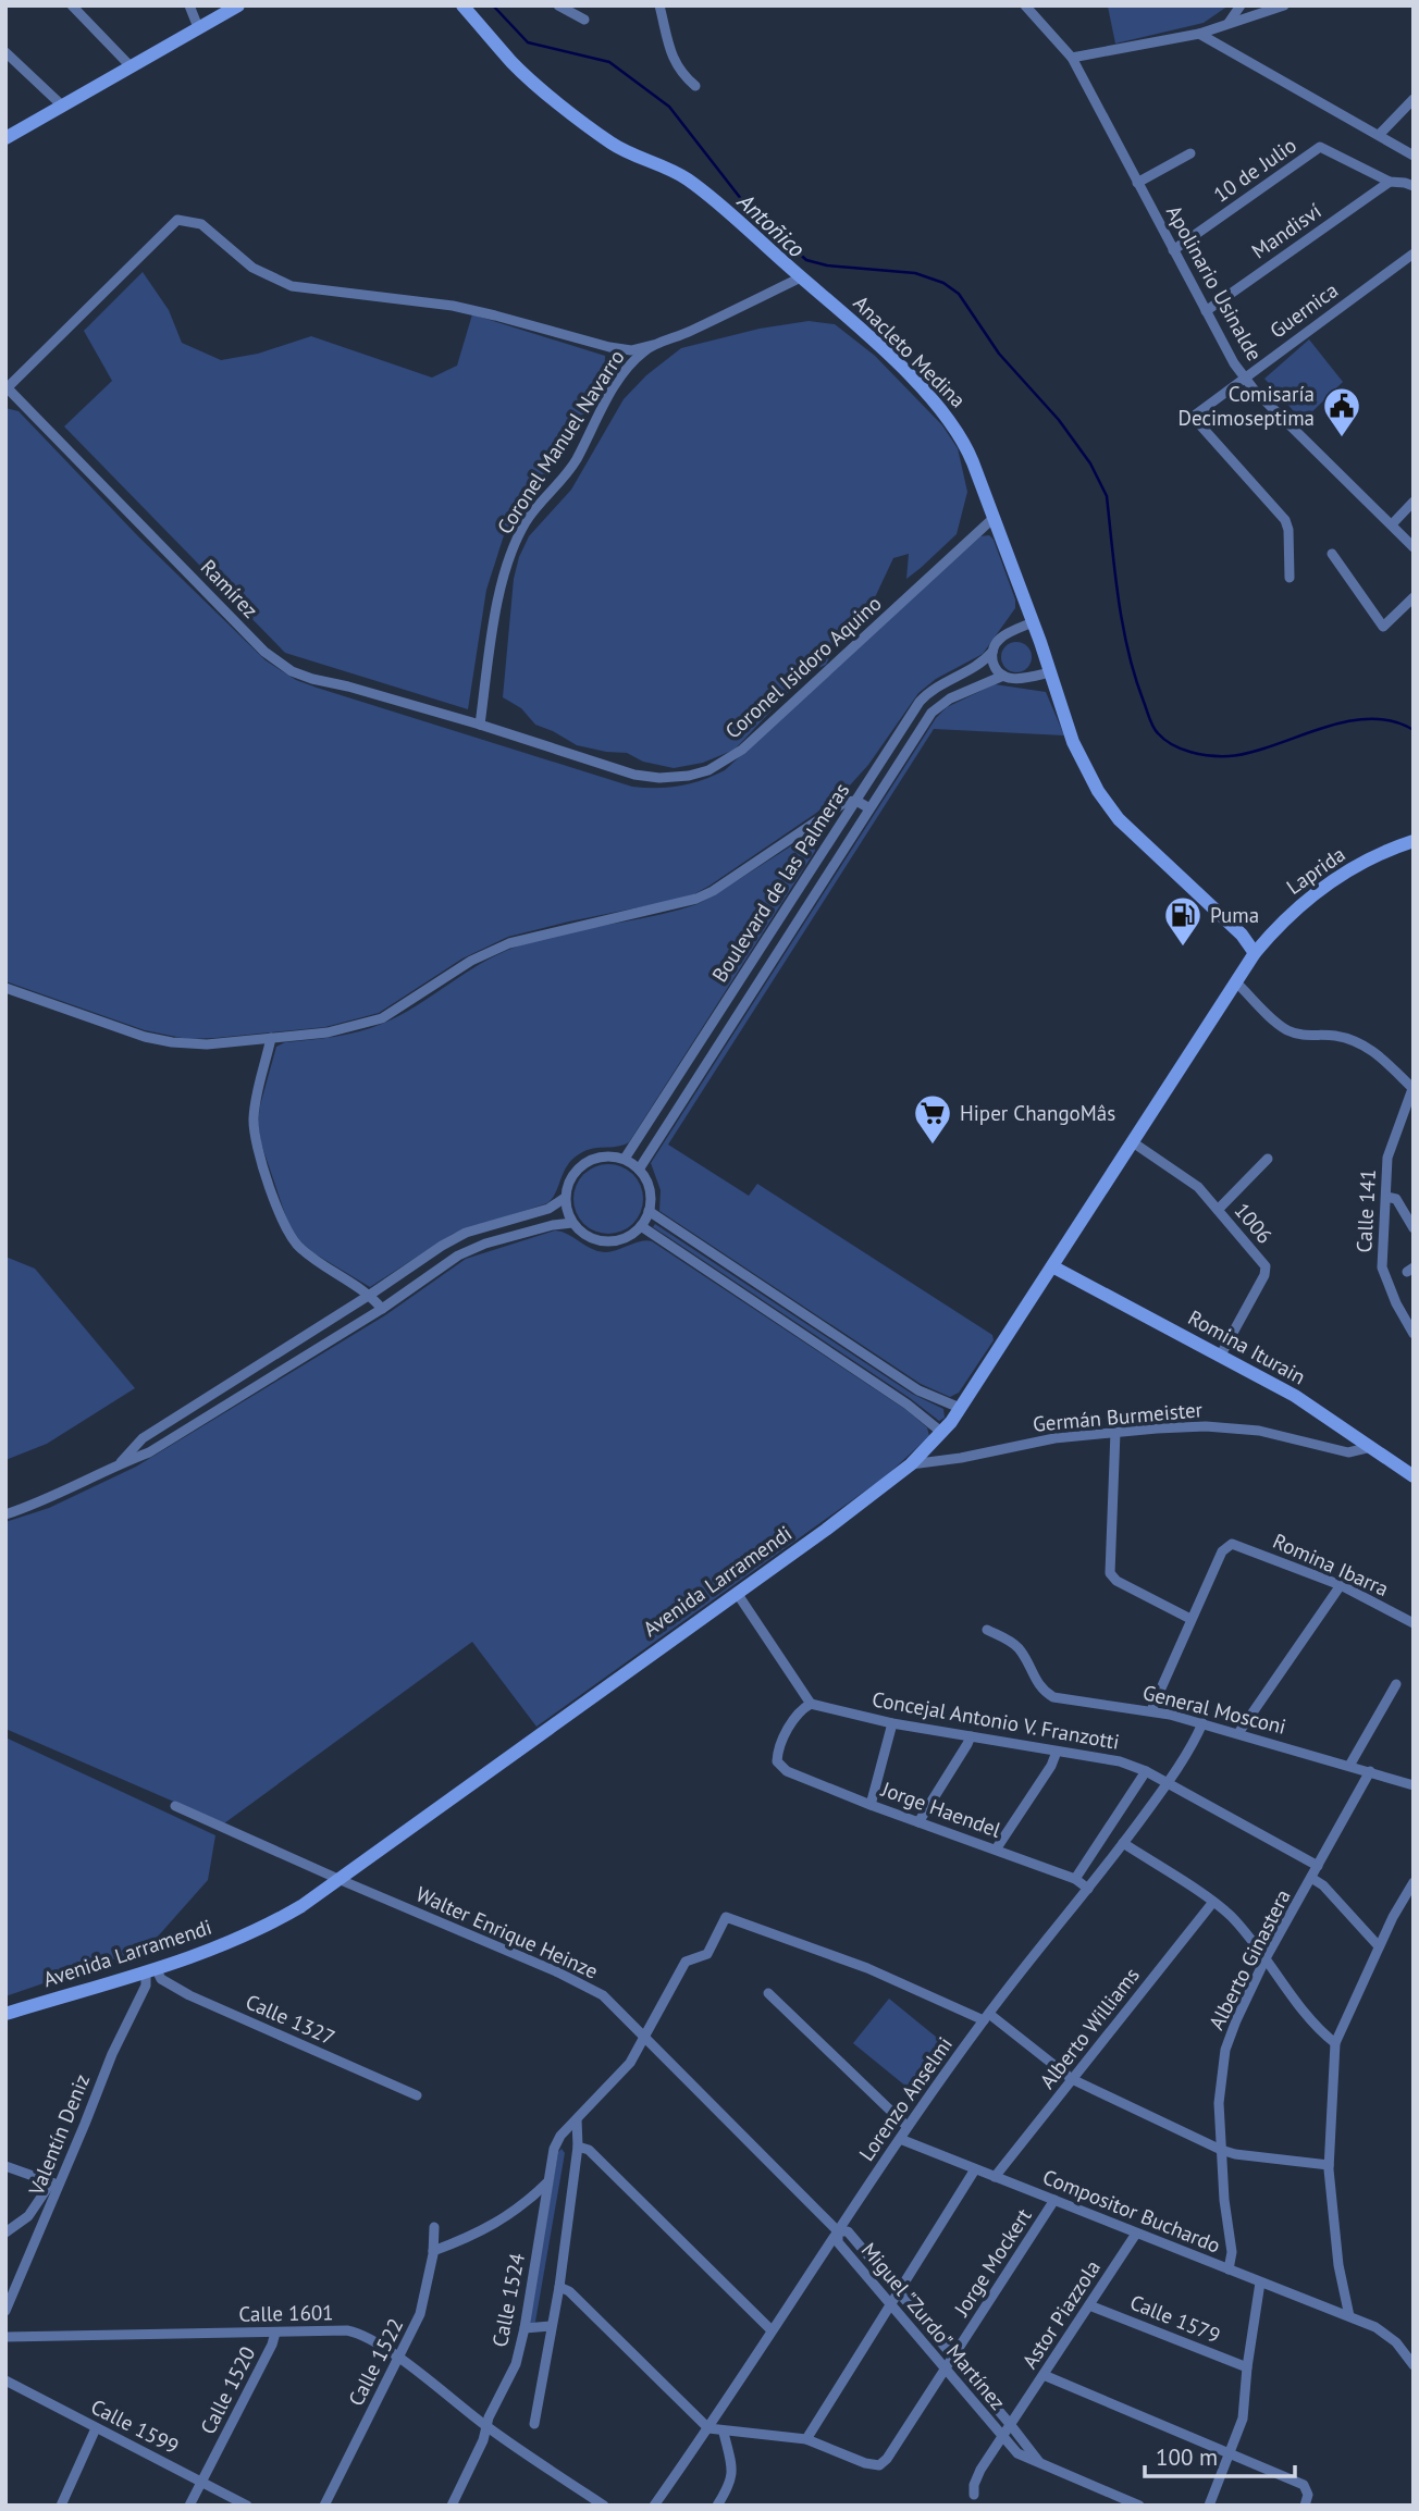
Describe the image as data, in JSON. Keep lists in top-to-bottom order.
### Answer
{
  "streets": {
    "main road": [
      "Anacleto Medina",
      "Laprida",
      "Romina Iturain",
      "Avenida Larramendi"
    ],
    "street": [
      "10 de Julio",
      "Mandisví",
      "Apolinario Usinalde",
      "Guernica",
      "Coronel Manuel Navarro",
      "Ramírez",
      "Coronel Isidoro Aquino",
      "Boulevard de las Palmeras",
      "Calle 141",
      "1006",
      "Germán Burmeister",
      "Romina Ibarra",
      "General Mosconi",
      "Concejal Antonio V. Franzotti",
      "Jorge Haendel",
      "Walter Enrique Heinze",
      "Alberto Ginastera",
      "Calle 1327",
      "Alberto Williams",
      "Lorenzo Anselmi",
      "Valentín Deniz",
      "Compositor Buchardo",
      "Jorge Mockert",
      "Calle 1524",
      "Calle 1601",
      "Astor Piazzola",
      "Calle 1579",
      "Miguel \"Zurdo\" Martínez",
      "Calle 1522",
      "Calle 1520",
      "Calle 1599"
    ]
  },
  "crossings": [
    ["10 de Julio", "Mandisví"],
    ["10 de Julio", "Apolinario Usinalde"],
    ["Mandisví", "Apolinario Usinalde"],
    ["Apolinario Usinalde", "Guernica"],
    ["Anacleto Medina", "Coronel Manuel Navarro"],
    ["Anacleto Medina", "Coronel Isidoro Aquino"],
    ["Anacleto Medina", "Laprida"],
    ["Anacleto Medina", "Boulevard de las Palmeras"],
    ["Anacleto Medina", "Avenida Larramendi"],
    ["Coronel Manuel Navarro", "Ramírez"],
    ["Coronel Manuel Navarro", "Coronel Isidoro Aquino"],
    ["Ramírez", "Coronel Isidoro Aquino"],
    ["Laprida", "Avenida Larramendi"],
    ["1006", "Romina Iturain"],
    ["1006", "Avenida Larramendi"],
    ["Romina Iturain", "Germán Burmeister"],
    ["Romina Iturain", "Avenida Larramendi"],
    ["Germán Burmeister", "Avenida Larramendi"],
    ["Avenida Larramendi", "Walter Enrique Heinze"],
    ["Avenida Larramendi", "Calle 1327"],
    ["Avenida Larramendi", "Valentín Deniz"],
    ["General Mosconi", "Alberto Ginastera"],
    ["General Mosconi", "Lorenzo Anselmi"],
    ["Concejal Antonio V. Franzotti", "Jorge Haendel"],
    ["Concejal Antonio V. Franzotti", "Alberto Ginastera"],
    ["Concejal Antonio V. Franzotti", "Lorenzo Anselmi"],
    ["Jorge Haendel", "Lorenzo Anselmi"],
    ["Walter Enrique Heinze", "Lorenzo Anselmi"],
    ["Walter Enrique Heinze", "Miguel \"Zurdo\" Martínez"],
    ["Alberto Ginastera", "Compositor Buchardo"],
    ["Calle 1327", "Valentín Deniz"],
    ["Alberto Williams", "Compositor Buchardo"],
    ["Lorenzo Anselmi", "Compositor Buchardo"],
    ["Lorenzo Anselmi", "Miguel \"Zurdo\" Martínez"],
    ["Compositor Buchardo", "Jorge Mockert"],
    ["Compositor Buchardo", "Astor Piazzola"],
    ["Jorge Mockert", "Miguel \"Zurdo\" Martínez"],
    ["Calle 1524", "Calle 1601"],
    ["Calle 1601", "Calle 1522"],
    ["Calle 1601", "Calle 1520"],
    ["Astor Piazzola", "Calle 1579"],
    ["Astor Piazzola", "Miguel \"Zurdo\" Martínez"],
    ["Calle 1520", "Calle 1599"]
  ],
  "water": ["Antoñico"],
  "places": {
    "public building": ["Comisaría Decimoseptima"],
    "fuel station": ["Puma"],
    "supermarket": ["Hiper ChangoMâs"]
  },
  "scale_bar": "100 m"
}
